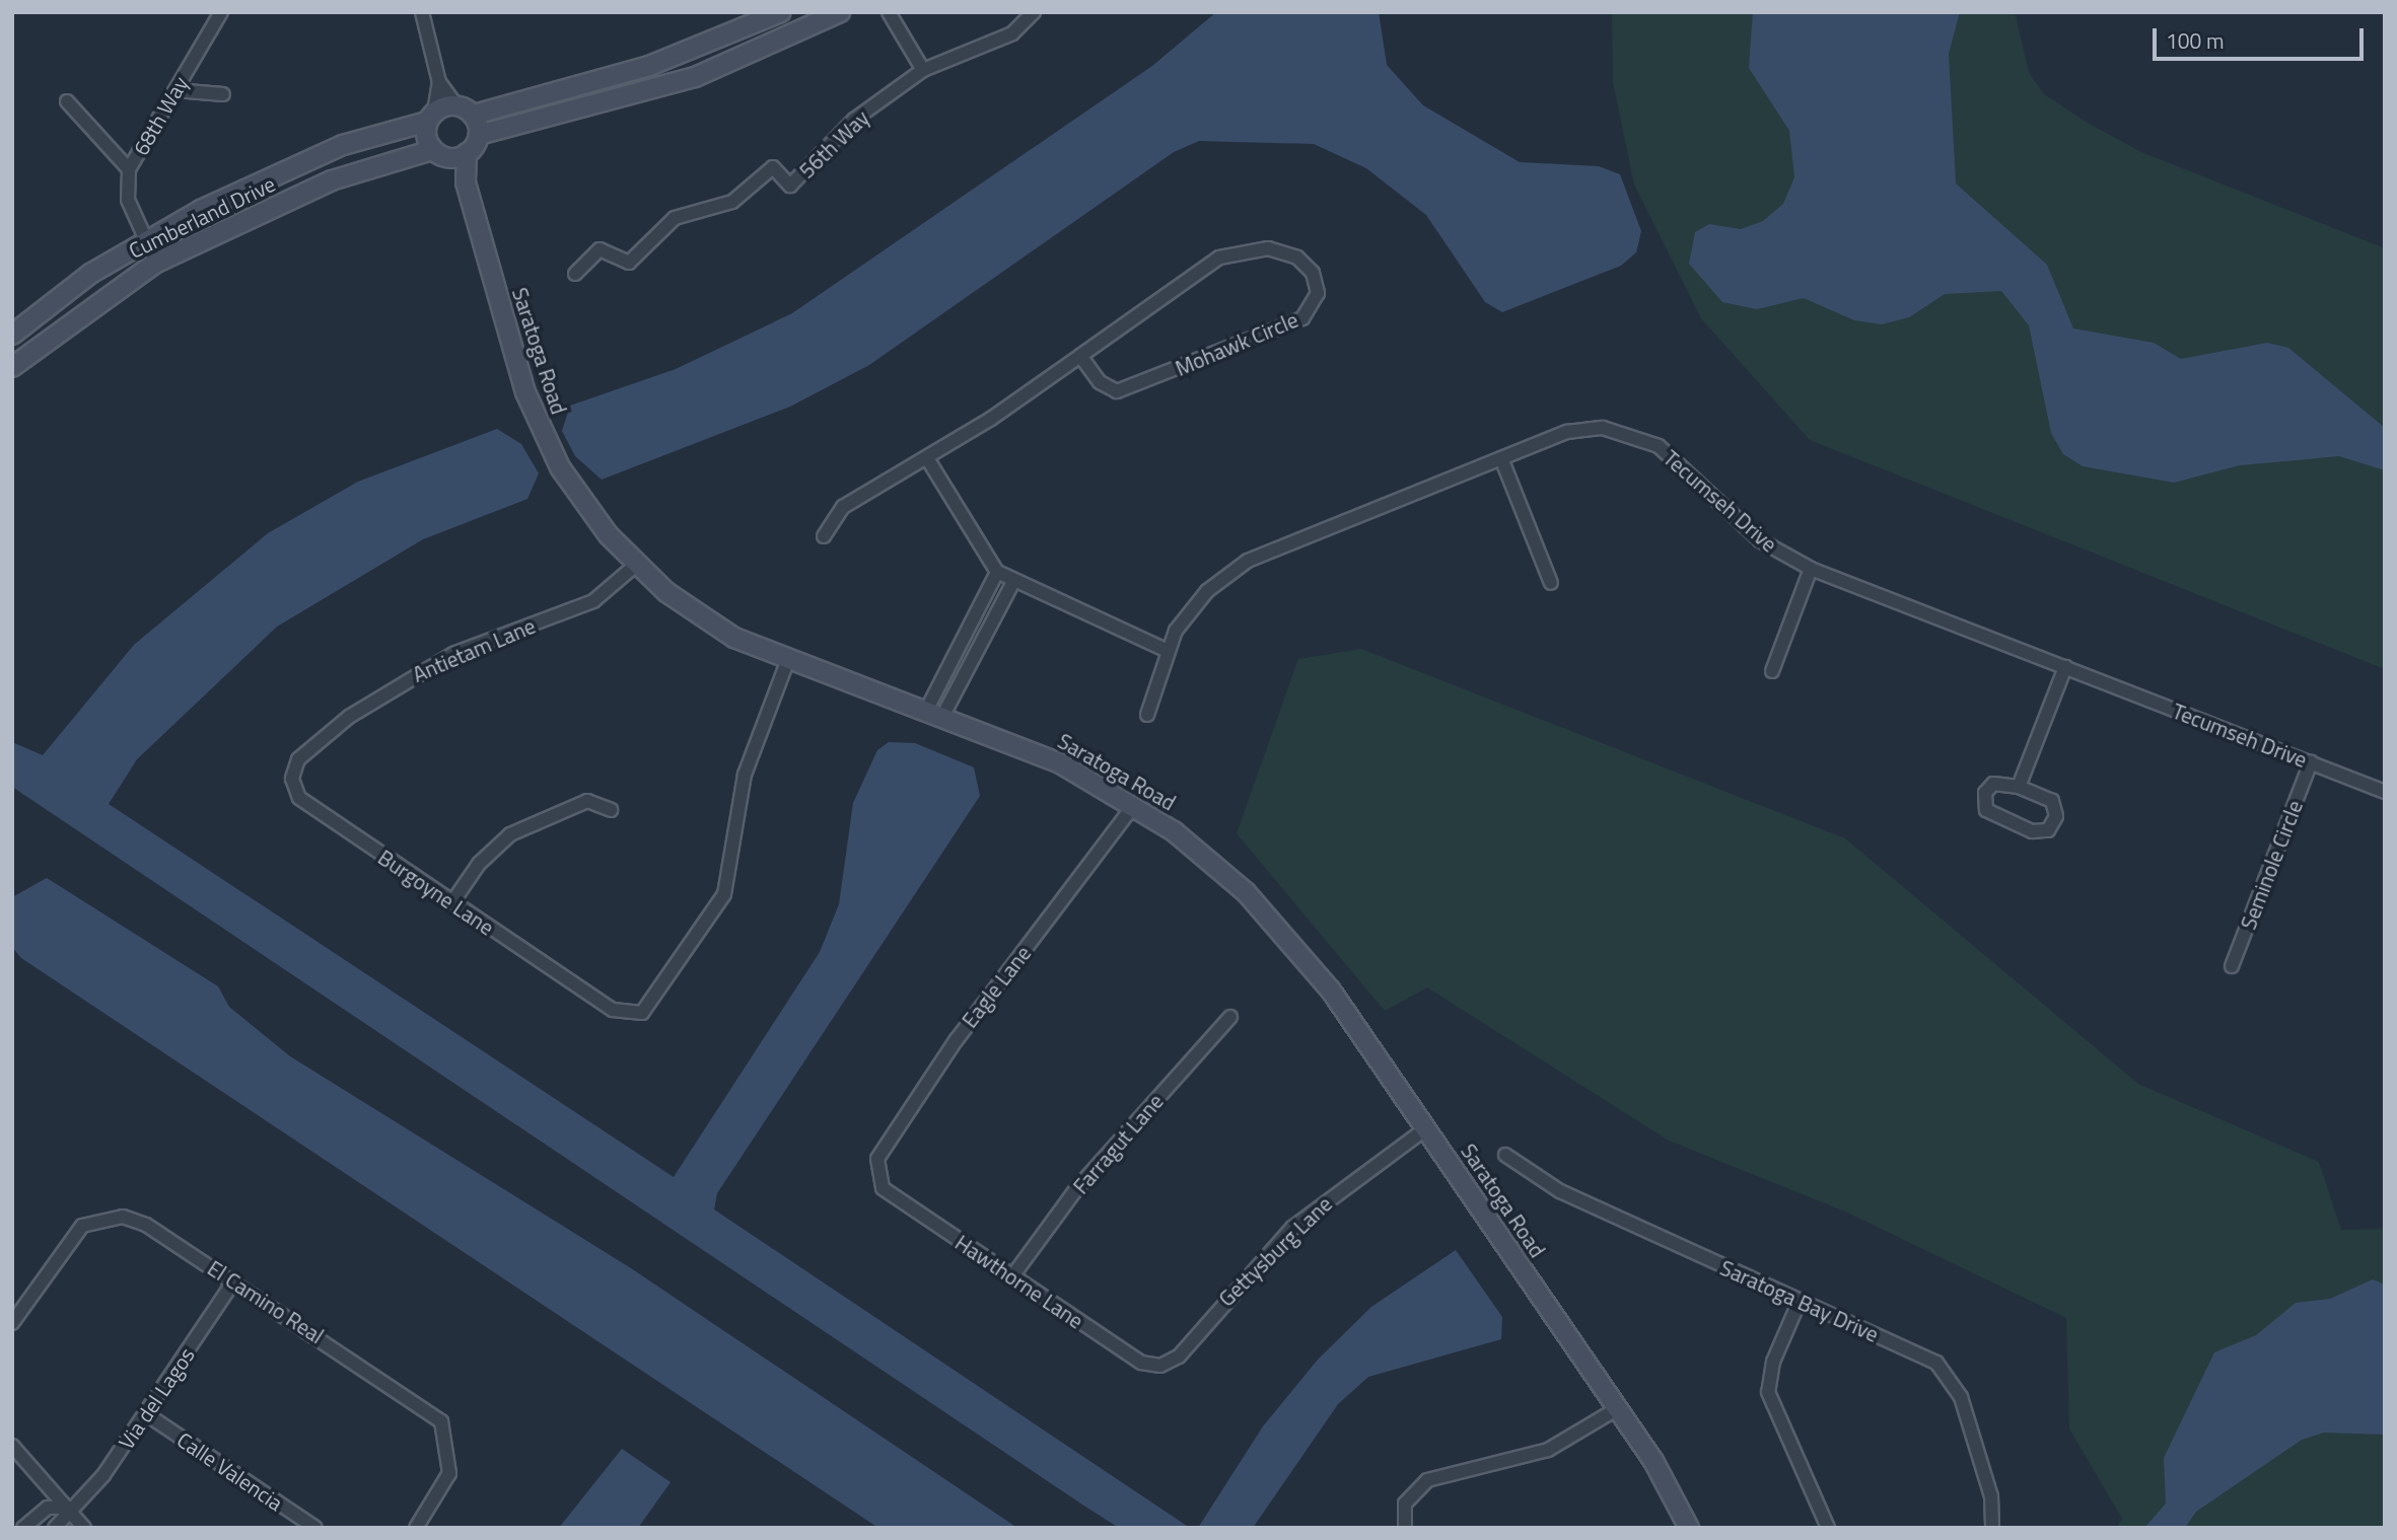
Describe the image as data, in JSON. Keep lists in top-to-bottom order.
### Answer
{
  "streets": {
    "street": [
      "68th Way",
      "56th Way",
      "Cumberland Drive",
      "Mohawk Circle",
      "Saratoga Road",
      "Tecumseh Drive",
      "Antietam Lane",
      "Seminole Circle",
      "Burgoyne Lane",
      "Eagle Lane",
      "Farragut Lane",
      "Gettysburg Lane",
      "Hawthorne Lane",
      "Saratoga Bay Drive",
      "El Camino Real",
      "Via del Lagos",
      "Calle Valencia"
    ]
  },
  "crossings": [
    ["68th Way", "Cumberland Drive"],
    ["Cumberland Drive", "Saratoga Road"],
    ["Saratoga Road", "Antietam Lane"],
    ["Saratoga Road", "Burgoyne Lane"],
    ["Saratoga Road", "Eagle Lane"],
    ["Saratoga Road", "Gettysburg Lane"],
    ["Tecumseh Drive", "Seminole Circle"],
    ["Antietam Lane", "Burgoyne Lane"],
    ["Eagle Lane", "Hawthorne Lane"],
    ["Farragut Lane", "Hawthorne Lane"],
    ["Gettysburg Lane", "Hawthorne Lane"],
    ["El Camino Real", "Via del Lagos"],
    ["Via del Lagos", "Calle Valencia"]
  ],
  "scale_bar": "100 m"
}
